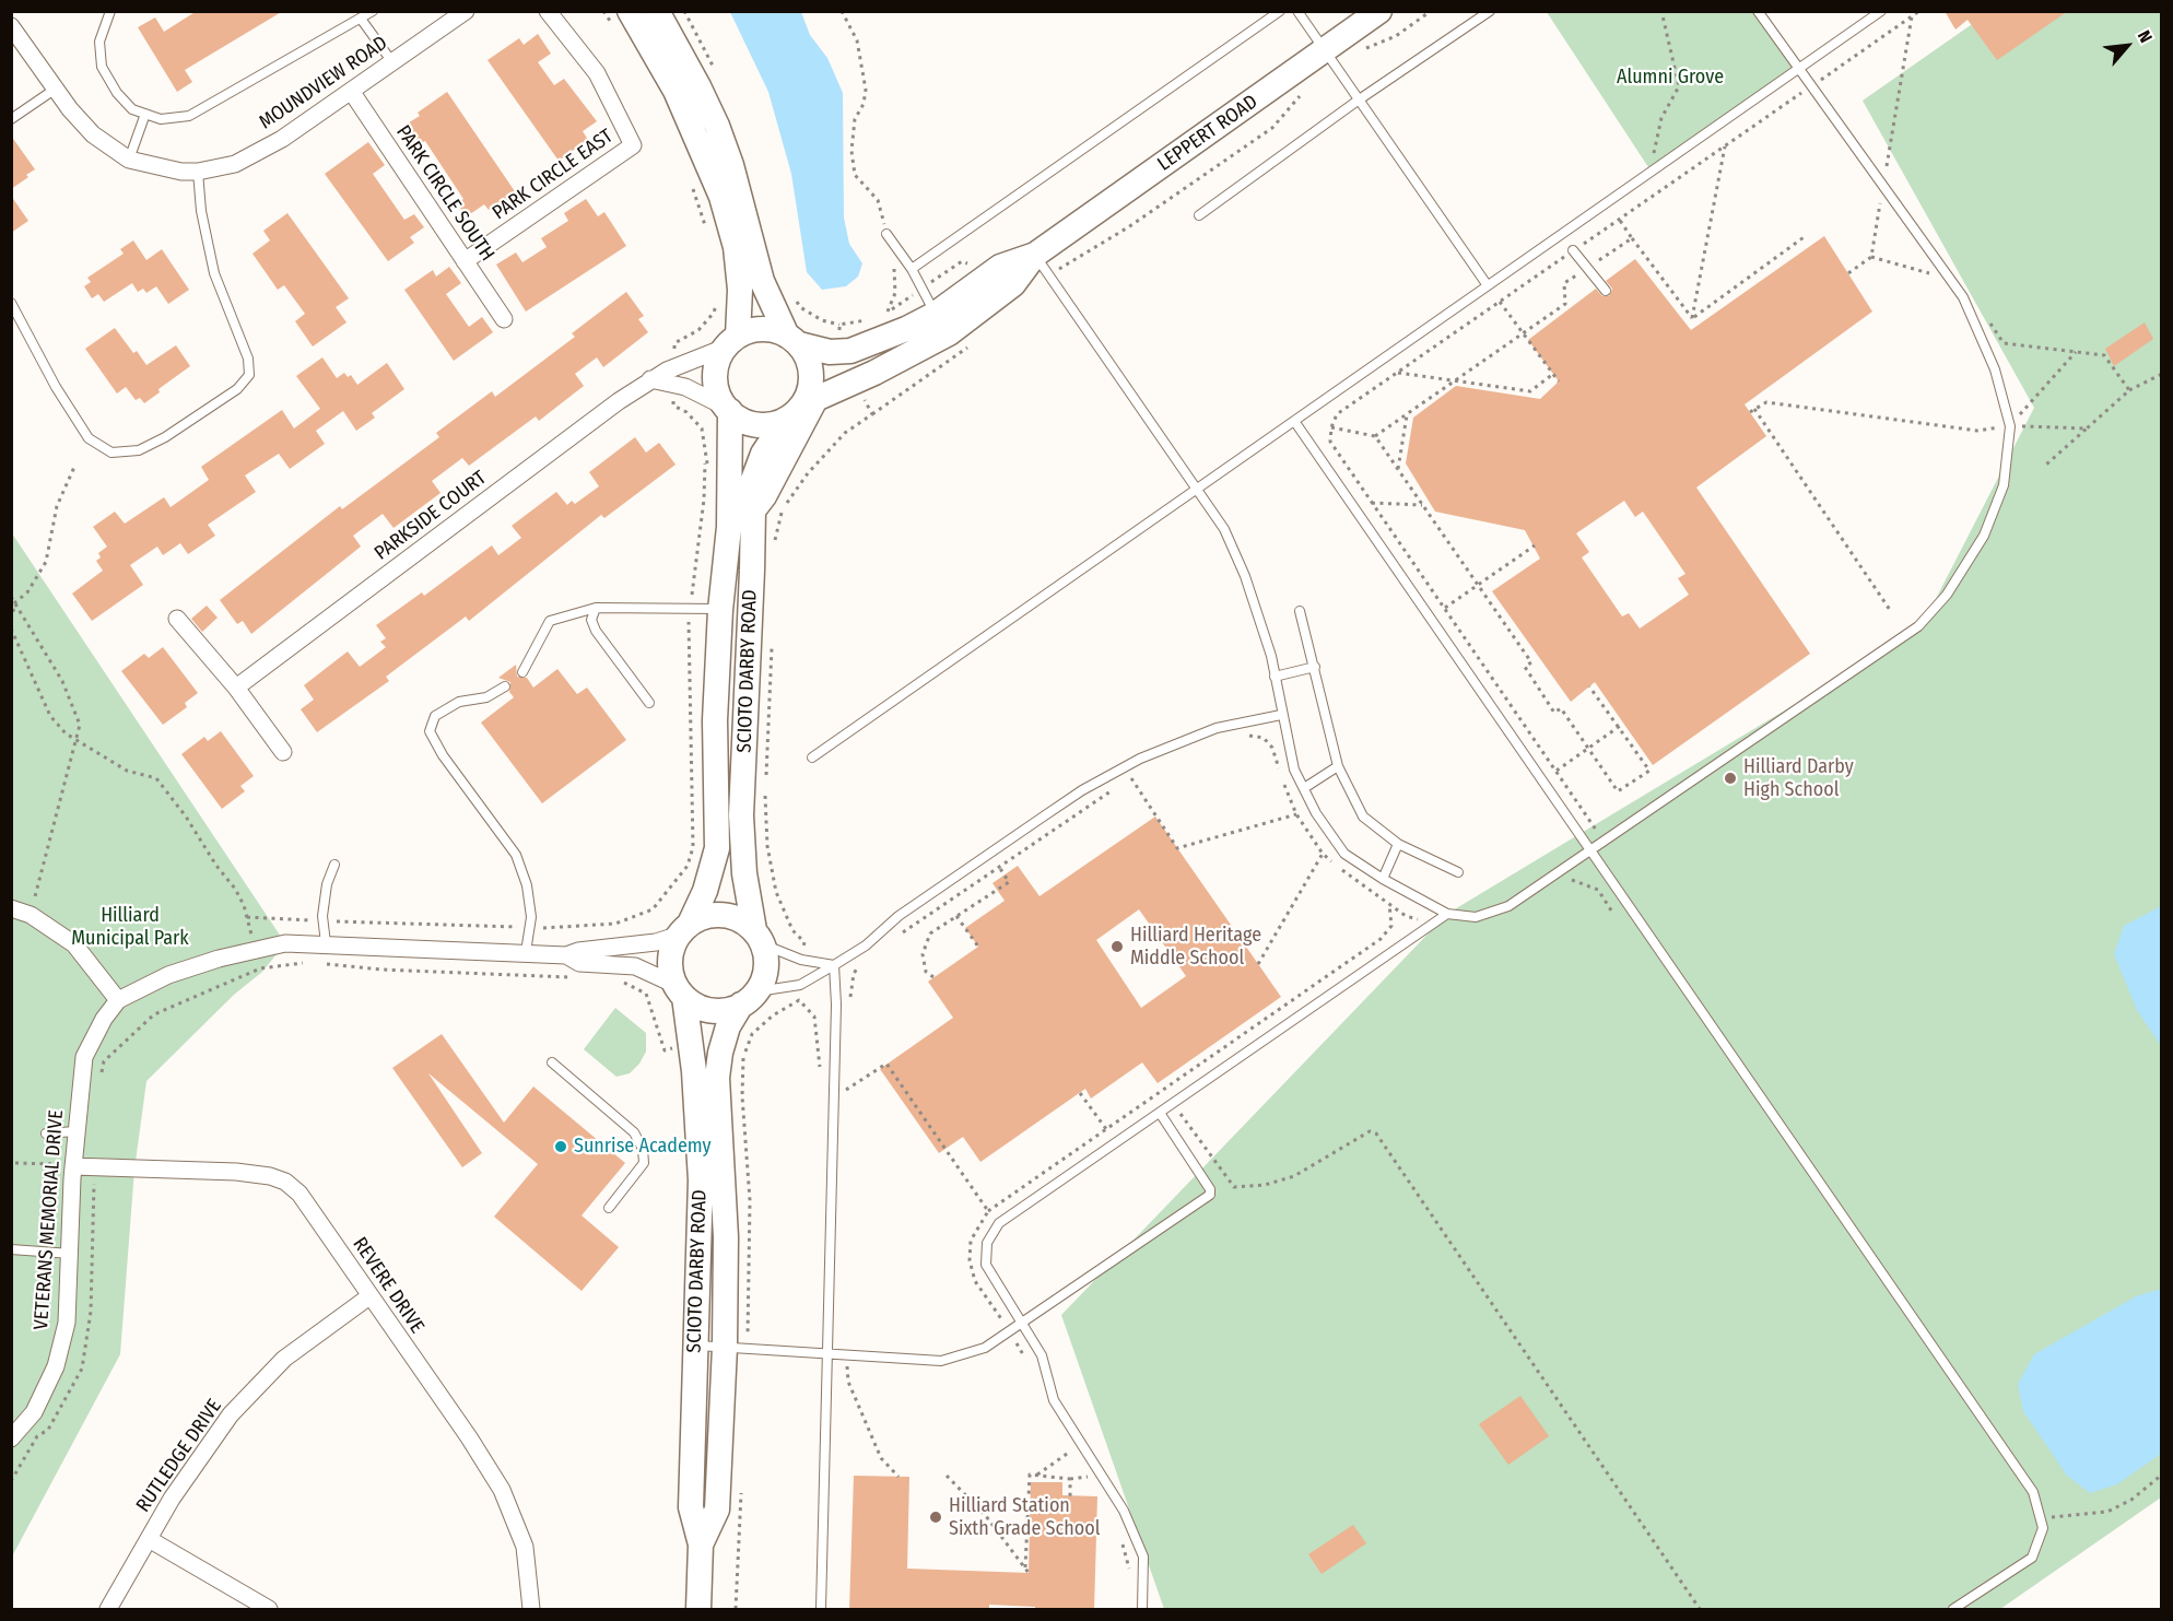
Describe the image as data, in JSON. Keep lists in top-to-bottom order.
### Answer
{
  "streets": {
    "main road": ["LEPPERT ROAD", "SCIOTO DARBY ROAD"],
    "street": [
      "MOUNDVIEW ROAD",
      "PARK CIRCLE EAST",
      "PARK CIRCLE SOUTH",
      "PARKSIDE COURT",
      "VETERANS MEMORIAL DRIVE",
      "REVERE DRIVE",
      "RUTLEDGE DRIVE"
    ]
  },
  "crossings": [
    ["MOUNDVIEW ROAD", "PARK CIRCLE SOUTH"],
    ["LEPPERT ROAD", "PARKSIDE COURT"],
    ["LEPPERT ROAD", "SCIOTO DARBY ROAD"],
    ["PARK CIRCLE EAST", "PARK CIRCLE SOUTH"],
    ["PARKSIDE COURT", "SCIOTO DARBY ROAD"],
    ["SCIOTO DARBY ROAD", "VETERANS MEMORIAL DRIVE"],
    ["VETERANS MEMORIAL DRIVE", "REVERE DRIVE"],
    ["REVERE DRIVE", "RUTLEDGE DRIVE"]
  ],
  "parks": ["Alumni Grove", "Hilliard Municipal Park"],
  "places": [
    "Hilliard Darby High School",
    "Hilliard Heritage Middle School",
    "Sunrise Academy",
    "Hilliard Station Sixth Grade School"
  ],
  "north": "top right"
}
